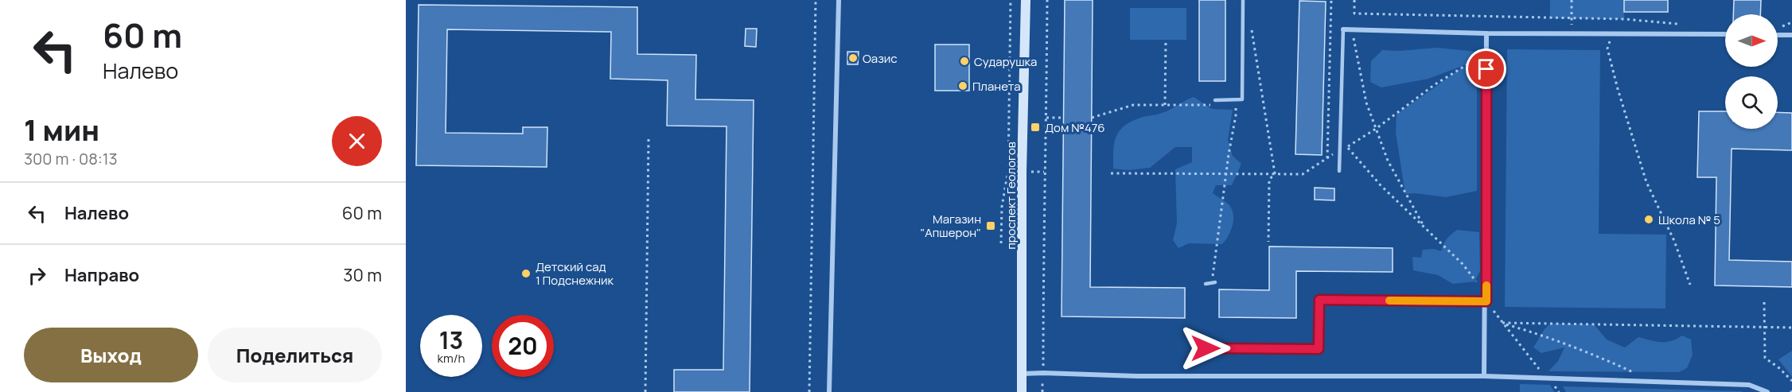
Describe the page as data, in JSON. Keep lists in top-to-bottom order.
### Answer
{
  "streets": {
    "street": ["проспект Геологов"]
  },
  "places": {
    "other": [
      "Оазис",
      "Сударушка",
      "Планета",
      "Школа № 5",
      "Детский сад 1 Подснежник"
    ],
    "transit": ["Дом №476", "Магазин \"Апшерон\""]
  },
  "north": "right",
  "page": {
    "turn": ["60 m", "Налево"],
    "heading": ["1 мин", "300 m · 08:13"],
    "list": [
      {
        "name": "Налево",
        "value": "60 m"
      },
      {
        "name": "Направо",
        "value": "30 m"
      }
    ],
    "speed": "13 km/h",
    "limit": "20",
    "buttons": ["Выход", "Поделиться"]
  }
}
